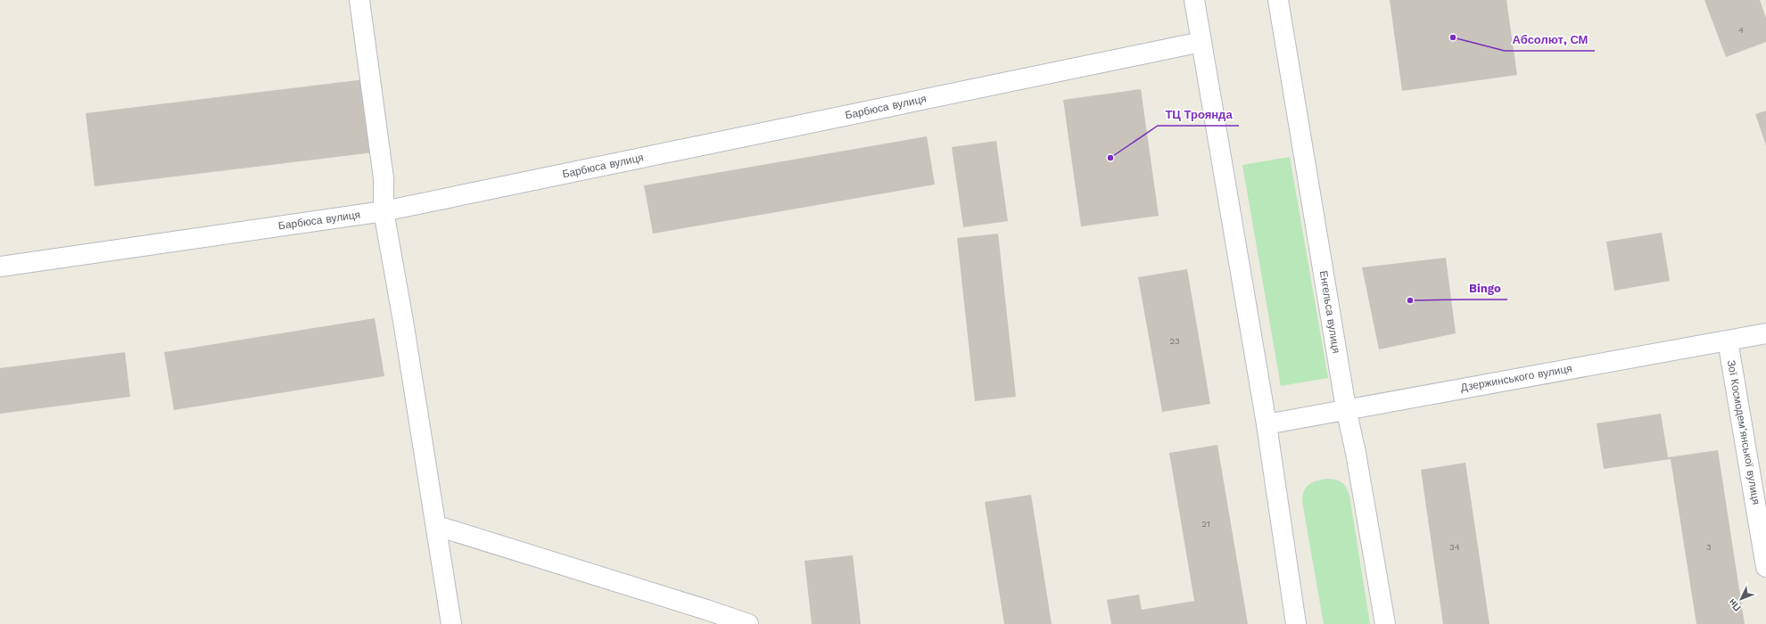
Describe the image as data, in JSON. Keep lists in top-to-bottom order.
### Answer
{
  "streets": {
    "street": [
      "Барбюса вулиця",
      "Енгельса вулиця",
      "Дзержинського вулиця",
      "Зої Космодем’янської вулиця"
    ]
  },
  "crossings": [
    ["Енгельса вулиця", "Дзержинського вулиця"],
    ["Дзержинського вулиця", "Зої Космодем’янської вулиця"]
  ],
  "places": ["Абсолют, СМ", "ТЦ Троянда", "Bingo"],
  "house_numbers": [
    "4",
    "23",
    "21",
    "34",
    "3"
  ],
  "north": "bottom left"
}
